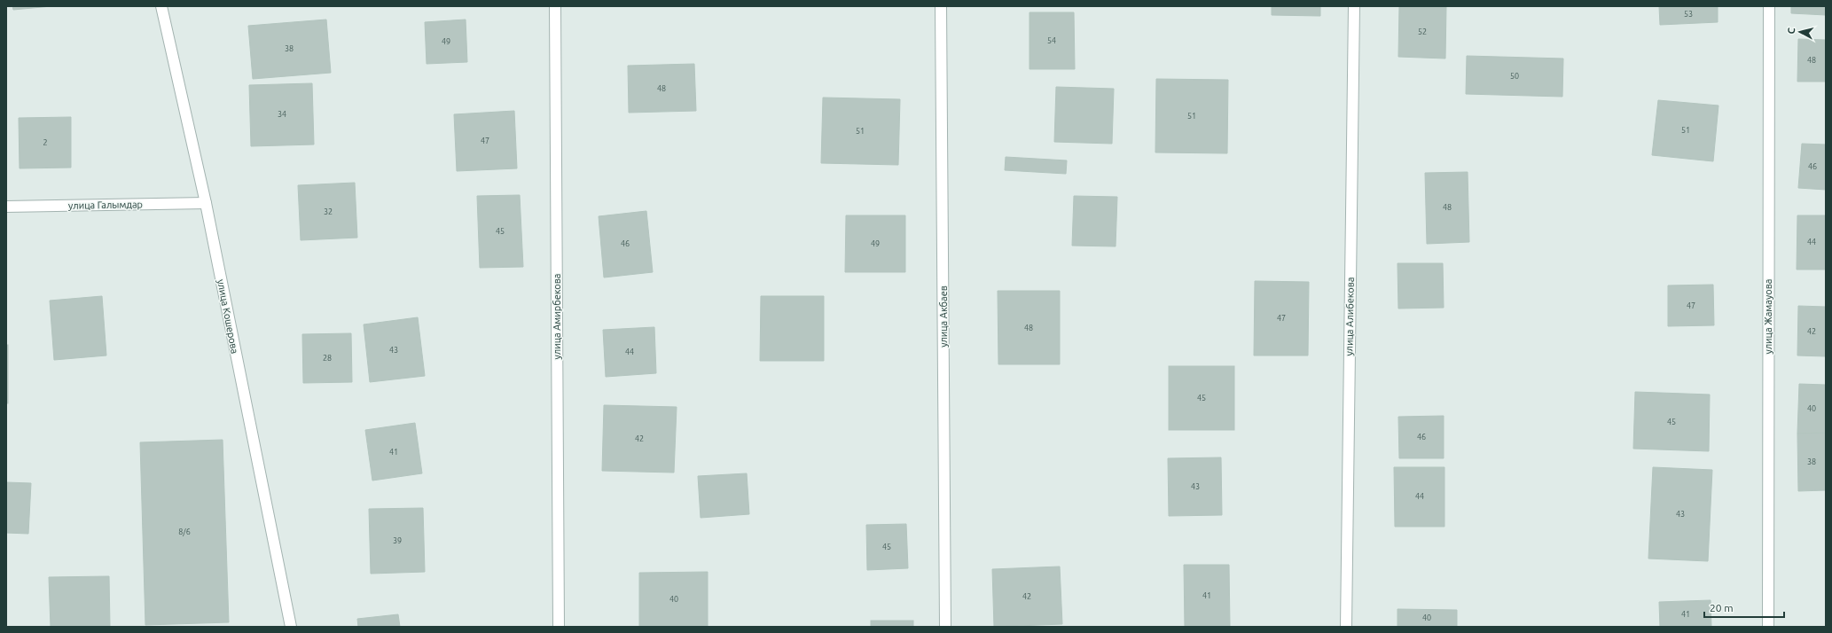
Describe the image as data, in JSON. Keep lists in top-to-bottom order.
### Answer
{
  "streets": {
    "street": [
      "улица Галымдар",
      "улица Кошерова",
      "улица Амирбекова",
      "улица Акбаев",
      "улица Алибекова",
      "улица Жамауова"
    ]
  },
  "crossings": [
    ["улица Галымдар", "улица Кошерова"]
  ],
  "house_numbers": [
    "53",
    "52",
    "54",
    "49",
    "38",
    "48",
    "50",
    "48",
    "34",
    "51",
    "51",
    "51",
    "47",
    "2",
    "46",
    "48",
    "32",
    "45",
    "44",
    "46",
    "49",
    "47",
    "47",
    "48",
    "42",
    "43",
    "44",
    "28",
    "45",
    "40",
    "45",
    "46",
    "42",
    "41",
    "38",
    "43",
    "44",
    "43",
    "8/6",
    "39",
    "45",
    "41",
    "42",
    "40",
    "41",
    "40"
  ],
  "scale_bar": "20 m",
  "north": "left"
}
